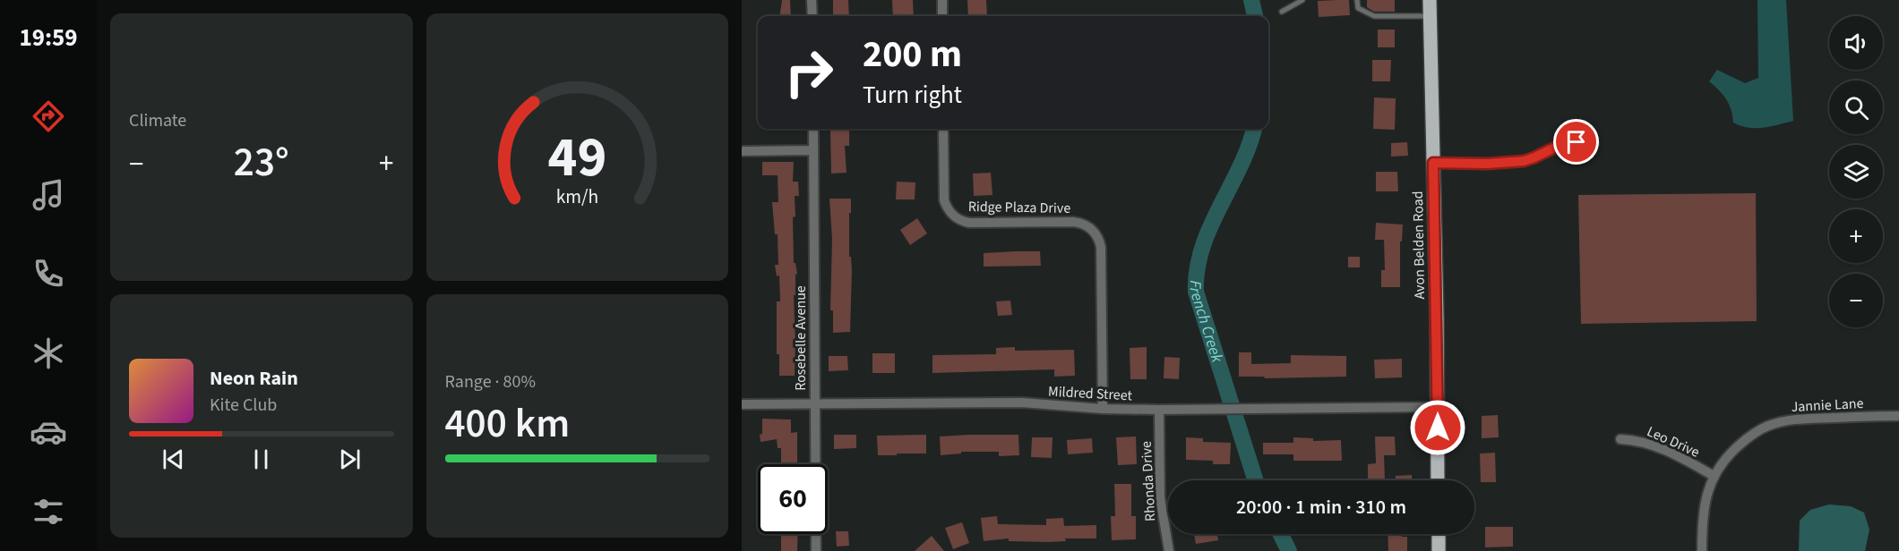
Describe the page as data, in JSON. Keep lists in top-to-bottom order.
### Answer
{
  "streets": {
    "main road": ["Avon Belden Road"],
    "street": [
      "Ridge Plaza Drive",
      "Rosebelle Avenue",
      "Mildred Street",
      "Jannie Lane",
      "Leo Drive",
      "Rhonda Drive"
    ]
  },
  "crossings": [
    ["Ridge Plaza Drive", "Mildred Street"],
    ["Avon Belden Road", "Mildred Street"],
    ["Rosebelle Avenue", "Mildred Street"],
    ["Mildred Street", "Rhonda Drive"],
    ["Jannie Lane", "Leo Drive"]
  ],
  "water": ["French Creek"],
  "page": {
    "tabs": "19:59",
    "tile": [
      "Climate",
      ["Range · 80%", "400 km"]
    ],
    "map_buttons": ["+", "−"],
    "turn": ["200 m", "Turn right"],
    "heat": ["−", "23°", "+"],
    "song": ["Neon Rain", "Kite Club"],
    "limit": "60",
    "trip": "20:00 · 1 min · 310 m",
    "gauge": ["49", "km/h"]
  }
}
